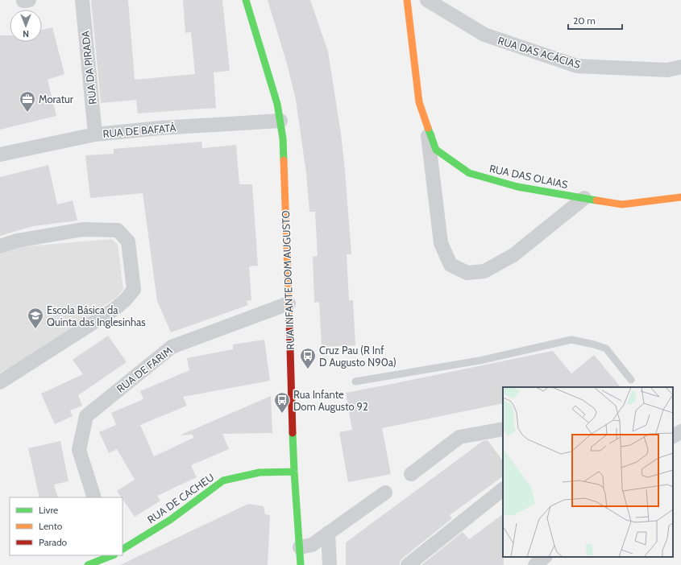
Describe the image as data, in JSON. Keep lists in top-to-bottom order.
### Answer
{
  "streets": {
    "main road": ["RUA DAS OLAIAS", "RUA INFANTE DOM AUGUSTO", "RUA DE CACHEU"],
    "street": [
      "RUA DAS ACÁCIAS",
      "RUA DA PIRADA",
      "RUA DE BAFATÁ",
      "RUA DE FARIM"
    ]
  },
  "crossings": [
    ["RUA DA PIRADA", "RUA DE BAFATÁ"],
    ["RUA DE BAFATÁ", "RUA INFANTE DOM AUGUSTO"],
    ["RUA INFANTE DOM AUGUSTO", "RUA DE FARIM"],
    ["RUA INFANTE DOM AUGUSTO", "RUA DE CACHEU"]
  ],
  "places": {
    "office": ["Moratur"],
    "school or university": ["Escola Básica da Quinta das Inglesinhas"],
    "bus stop": ["Cruz Pau (R Inf D Augusto N90a)", "Rua Infante Dom Augusto 92"]
  },
  "legend": ["Livre", "Lento", "Parado"],
  "scale_bar": "20 m",
  "north": "bottom"
}
